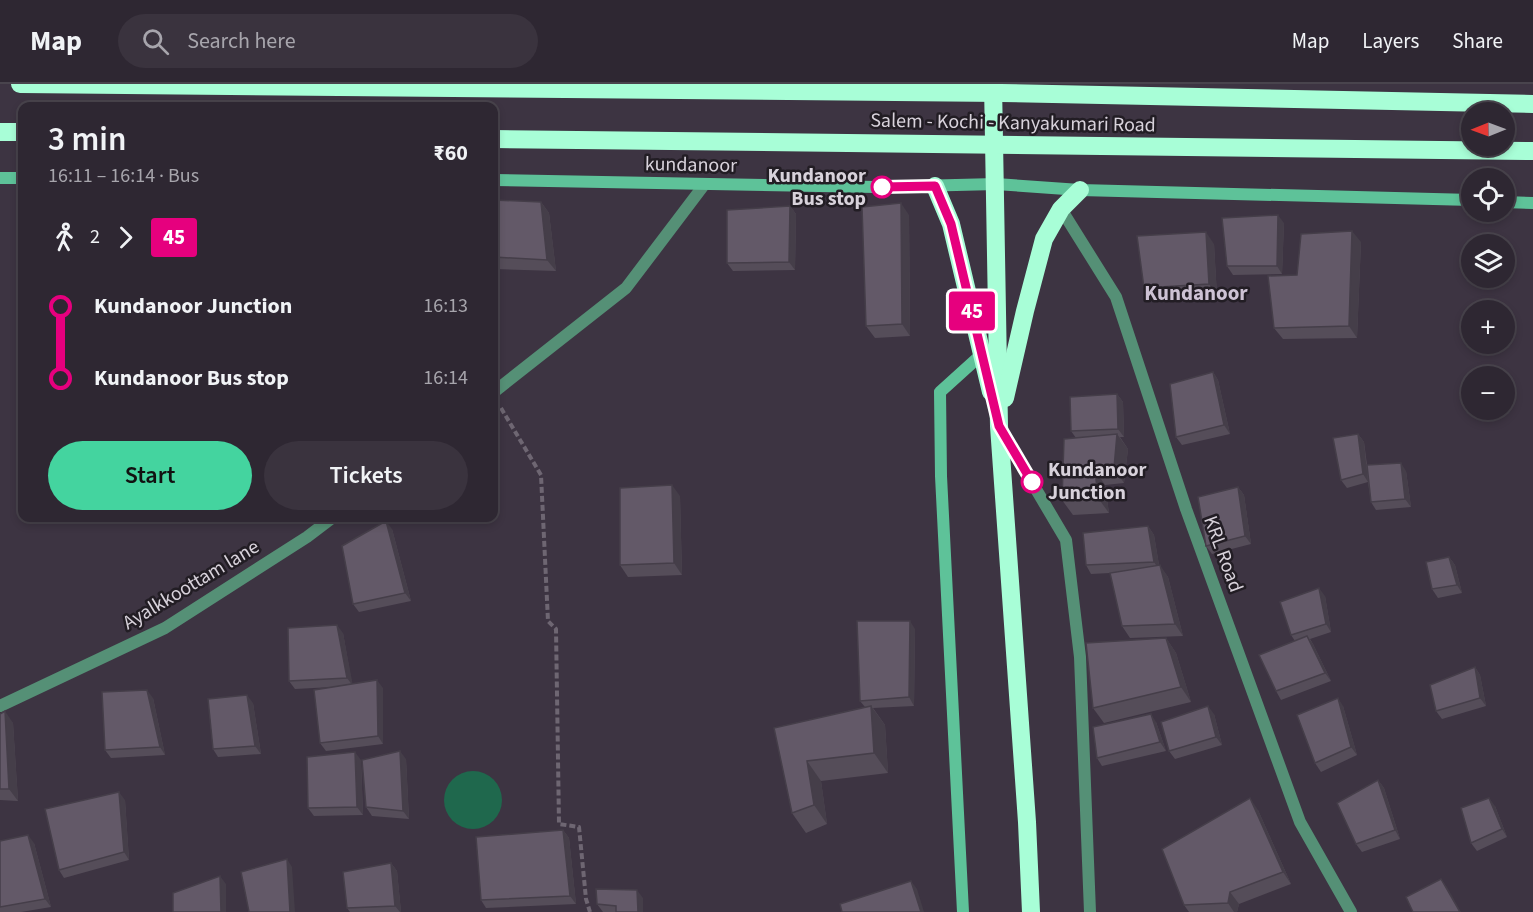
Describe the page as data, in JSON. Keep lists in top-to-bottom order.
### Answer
{
  "streets": {
    "highway": ["Salem - Kochi - Kanyakumari Road"],
    "street": ["kundanoor", "KRL Road", "Ayalkkoottam lane"]
  },
  "districts": ["Kundanoor"],
  "places": ["Kundanoor Bus stop", "Kundanoor Junction"],
  "lines": ["bus line 45"],
  "north": "left",
  "page": {
    "header": "Map",
    "search": "Search here",
    "nav": ["Map", "Layers", "Share"],
    "on_map": "45",
    "map_buttons": ["+", "−"],
    "heading": ["3 min", "16:11 – 16:14 · Bus", "₹60"],
    "legs": ["2", "45"],
    "list": [
      {
        "name": "Kundanoor Junction",
        "value": "16:13"
      },
      {
        "name": "Kundanoor Bus stop",
        "value": "16:14"
      }
    ],
    "buttons": ["Start", "Tickets"]
  }
}
